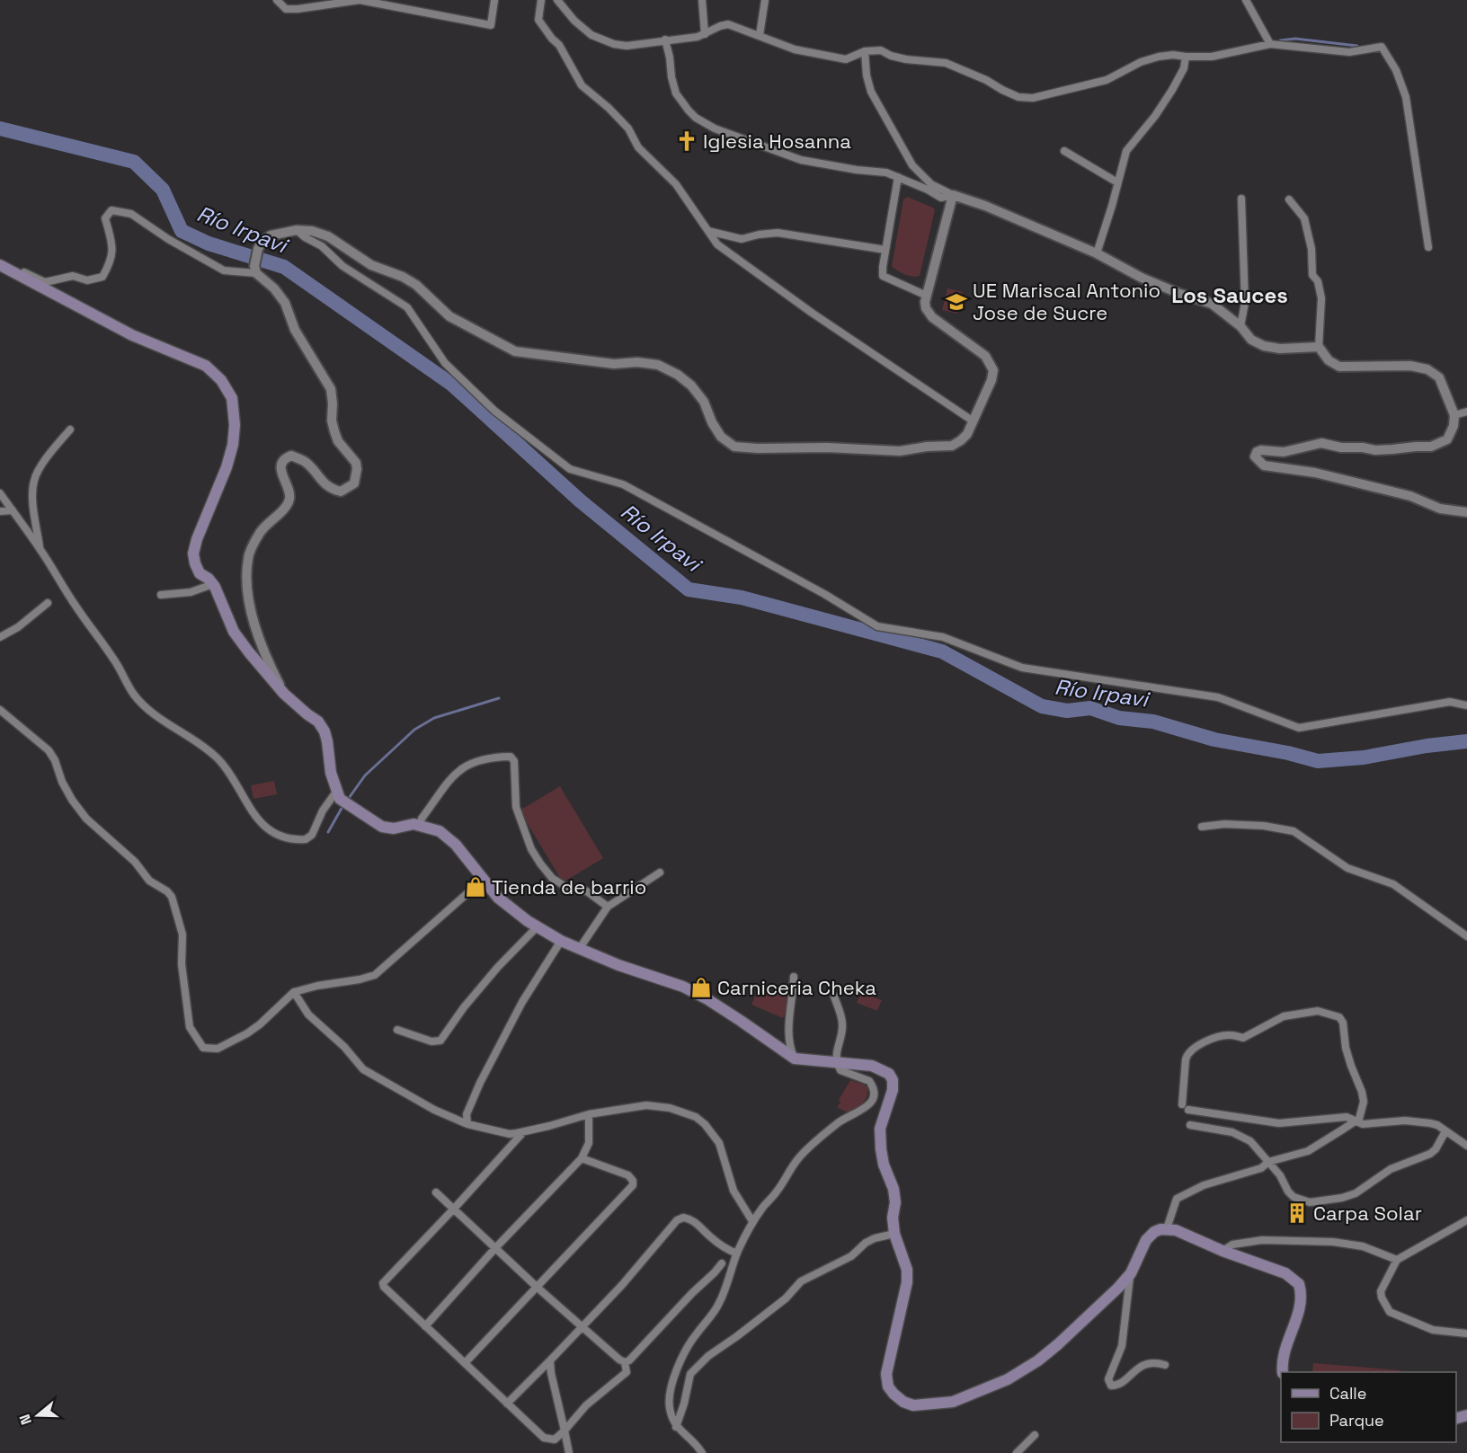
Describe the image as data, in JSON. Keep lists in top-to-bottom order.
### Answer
{
  "districts": ["Los Sauces"],
  "water": ["Río Irpavi"],
  "places": {
    "church": ["Iglesia Hosanna"],
    "school or university": ["UE Mariscal Antonio Jose de Sucre"],
    "shop": ["Tienda de barrio", "Carniceria Cheka"],
    "building": ["Carpa Solar"]
  },
  "legend": ["Calle", "Parque"],
  "north": "left"
}
